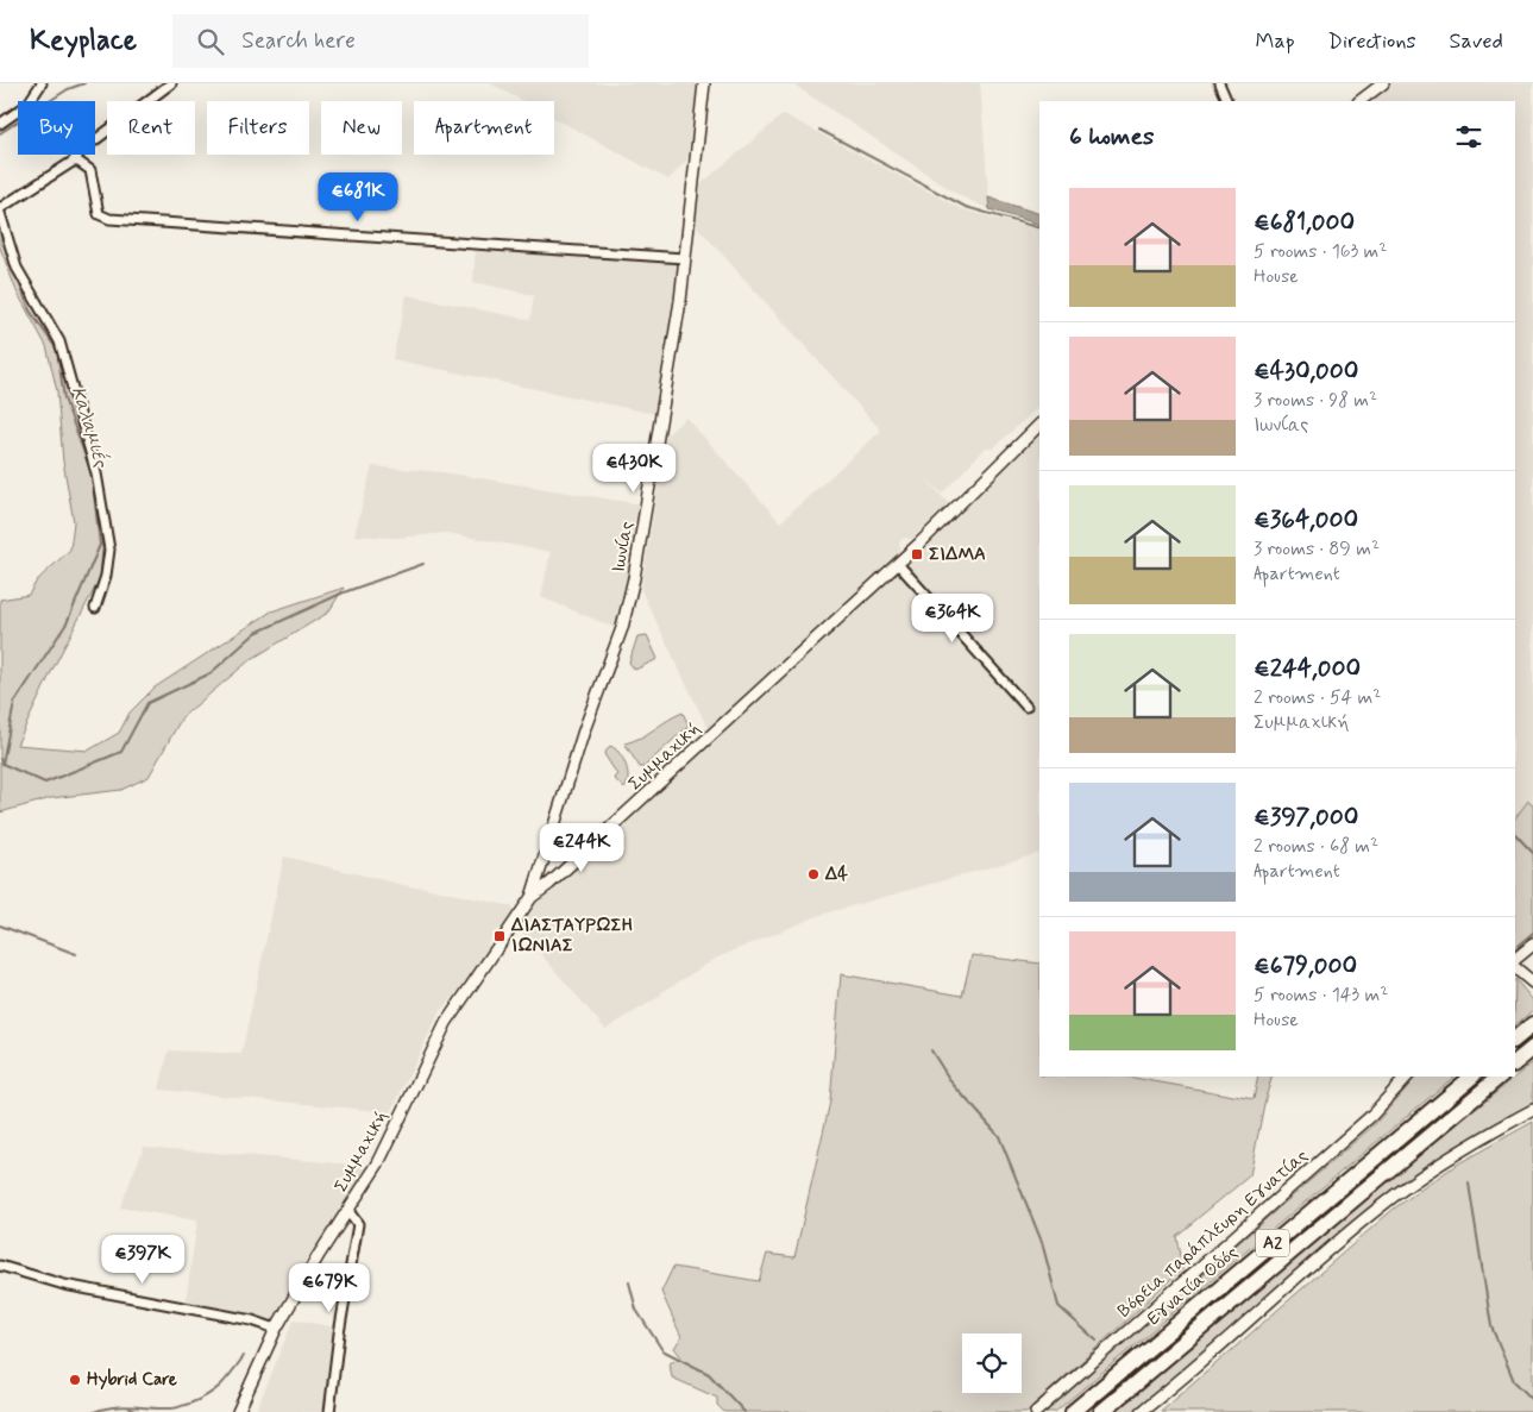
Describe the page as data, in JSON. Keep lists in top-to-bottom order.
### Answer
{
  "streets": {
    "highway": ["Α2", "Εγνατία Οδός"],
    "street": ["Ιωνίας", "Συμμαχική", "Βόρεια παράπλευρη Εγνατίας"]
  },
  "crossings": [
    ["Ιωνίας", "Συμμαχική"]
  ],
  "water": ["Καλαμιές"],
  "places": {
    "transit": ["ΣΙΔΜΑ", "ΔΙΑΣΤΑΥΡΩΣΗ ΙΩΝΙΑΣ"],
    "other": ["Δ4", "Hybrid Care"]
  },
  "page": {
    "header": "Keyplace",
    "search": "Search here",
    "nav": ["Map", "Directions", "Saved"],
    "chip": [
      "Buy",
      "Rent",
      "Filters",
      "New",
      "Apartment"
    ],
    "heading": "6 homes",
    "price": [
      "€681K",
      "€430K",
      "€364K",
      "€244K",
      "€397K",
      "€679K"
    ],
    "list": [
      {
        "name": "€681,000",
        "note": "5 rooms · 163 m² · House"
      },
      {
        "name": "€430,000",
        "note": "3 rooms · 98 m² · Ιωνίας"
      },
      {
        "name": "€364,000",
        "note": "3 rooms · 89 m² · Apartment"
      },
      {
        "name": "€244,000",
        "note": "2 rooms · 54 m² · Συμμαχική"
      },
      {
        "name": "€397,000",
        "note": "2 rooms · 68 m² · Apartment"
      },
      {
        "name": "€679,000",
        "note": "5 rooms · 143 m² · House"
      }
    ]
  }
}
